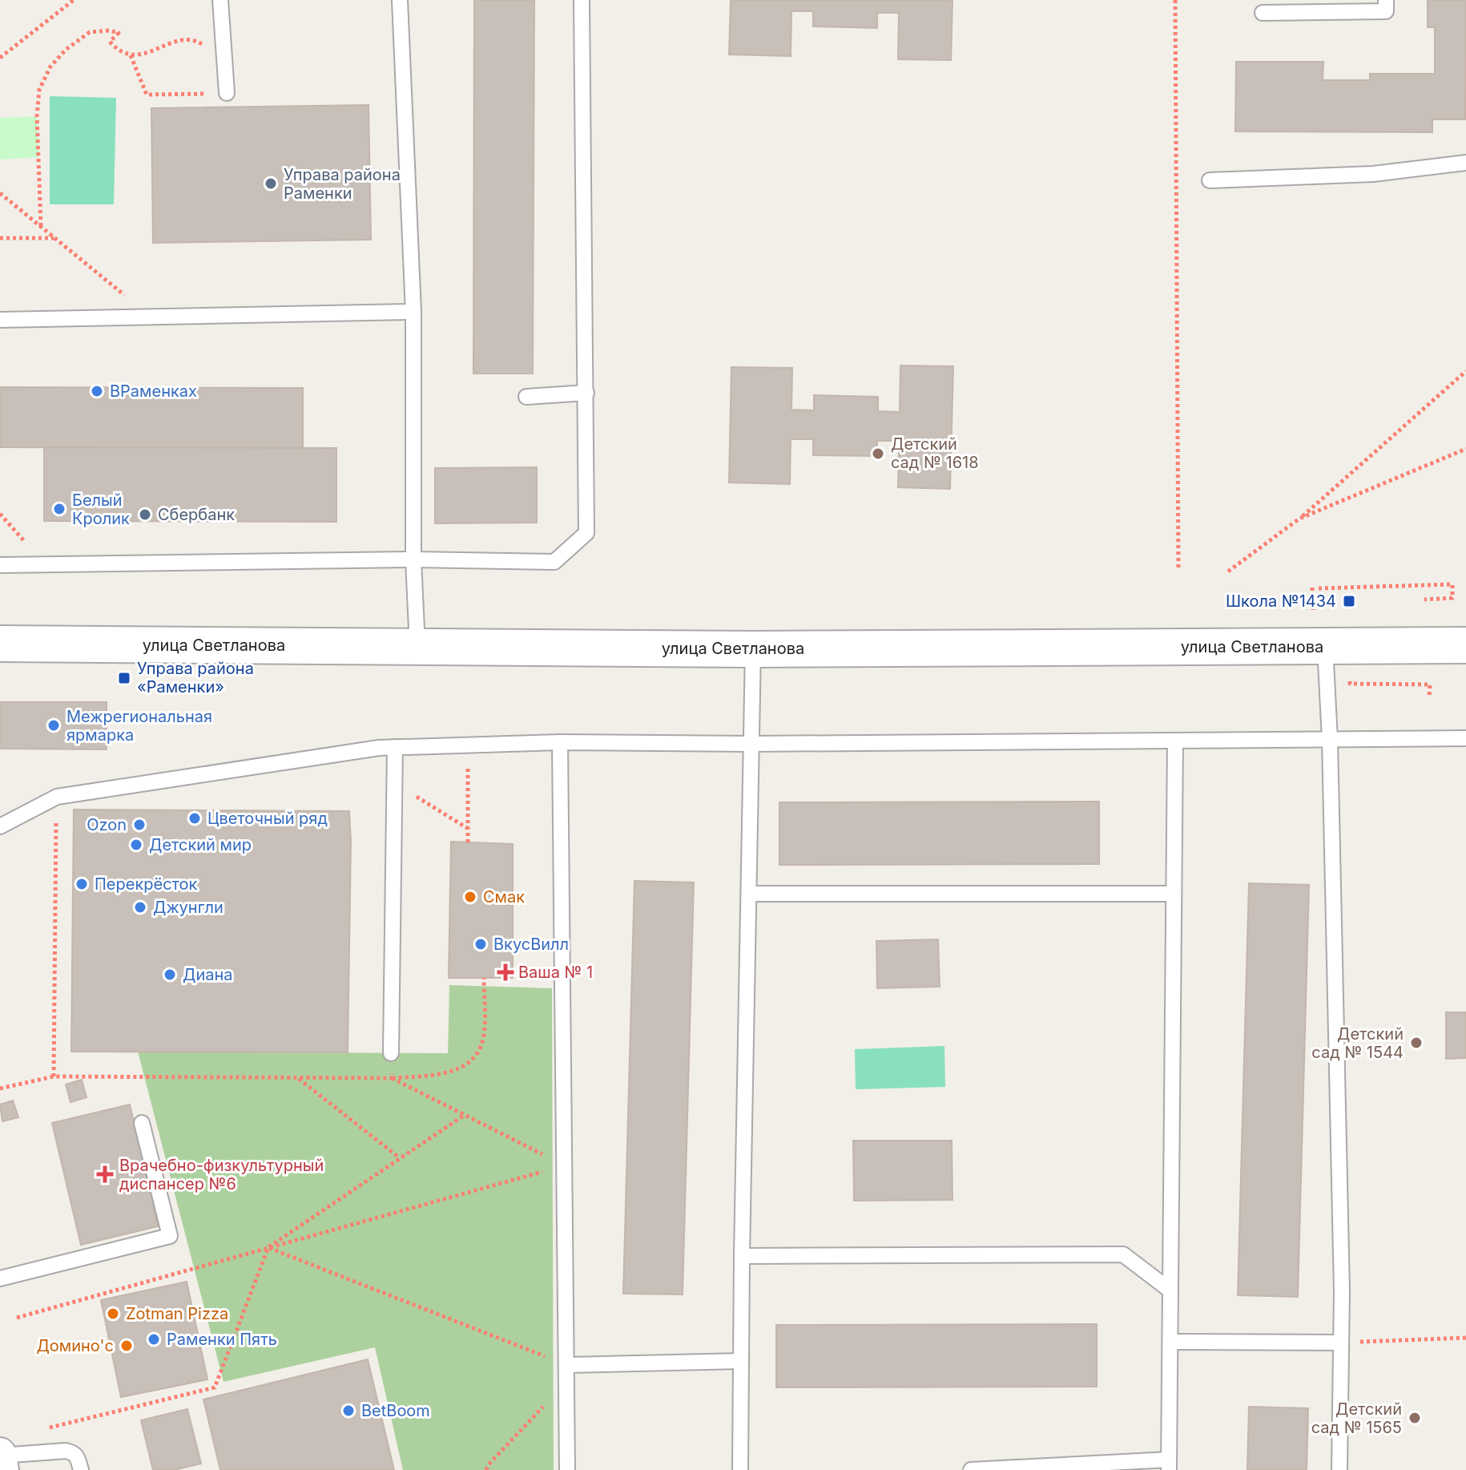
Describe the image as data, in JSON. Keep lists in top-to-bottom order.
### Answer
{
  "streets": {
    "street": ["улица Светланова"]
  },
  "places": {
    "other": [
      "Управа района Раменки",
      "ВРаменках",
      "Детский сад № 1618",
      "Белый Кролик",
      "Сбербанк",
      "Межрегиональная ярмарка",
      "Цветочный ряд",
      "Ozon",
      "Детский мир",
      "Перекрёсток",
      "Смак",
      "Джунгли",
      "ВкусВилл",
      "Диана",
      "Детский сад № 1544",
      "Zotman Pizza",
      "Раменки Пять",
      "Домино'c",
      "BetBoom",
      "Детский сад № 1565"
    ],
    "transit": ["Школа №1434", "Управа района «Раменки»"],
    "health": ["Ваша № 1", "Врачебно-физкультурный диспансер №6"]
  }
}
